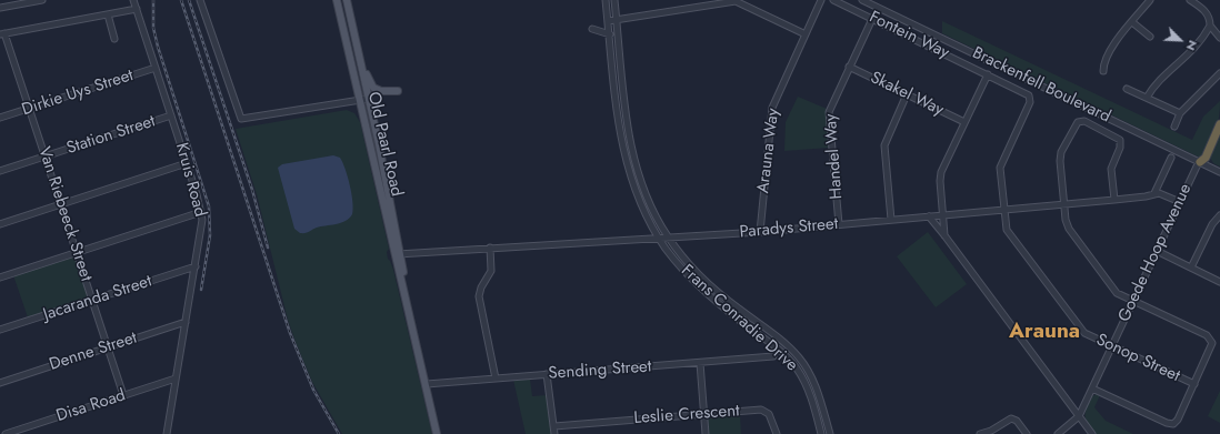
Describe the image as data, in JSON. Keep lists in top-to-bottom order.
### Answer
{
  "streets": {
    "main road": ["Old Paarl Road"],
    "street": [
      "Fontein Way",
      "Brackenfell Boulevard",
      "Dirkie Uys Street",
      "Skakel Way",
      "Station Street",
      "Arauna Way",
      "Handel Way",
      "Kruis Road",
      "Van Riebeeck Street",
      "Paradys Street",
      "Goede Hoop Avenue",
      "Jacaranda Street",
      "Frans Conradie Drive",
      "Denne Street",
      "Sonop Street",
      "Sending Street",
      "Disa Road",
      "Leslie Crescent"
    ]
  },
  "crossings": [
    ["Fontein Way", "Handel Way"],
    ["Fontein Way", "Sonop Street"],
    ["Brackenfell Boulevard", "Goede Hoop Avenue"],
    ["Dirkie Uys Street", "Kruis Road"],
    ["Dirkie Uys Street", "Van Riebeeck Street"],
    ["Skakel Way", "Handel Way"],
    ["Station Street", "Kruis Road"],
    ["Station Street", "Van Riebeeck Street"],
    ["Old Paarl Road", "Paradys Street"],
    ["Old Paarl Road", "Sending Street"],
    ["Arauna Way", "Paradys Street"],
    ["Handel Way", "Paradys Street"],
    ["Kruis Road", "Jacaranda Street"],
    ["Kruis Road", "Denne Street"],
    ["Kruis Road", "Disa Road"],
    ["Van Riebeeck Street", "Jacaranda Street"],
    ["Van Riebeeck Street", "Denne Street"],
    ["Van Riebeeck Street", "Disa Road"],
    ["Paradys Street", "Goede Hoop Avenue"],
    ["Paradys Street", "Frans Conradie Drive"],
    ["Paradys Street", "Sonop Street"],
    ["Goede Hoop Avenue", "Sonop Street"]
  ],
  "districts": ["Arauna"],
  "north": "bottom right"
}
